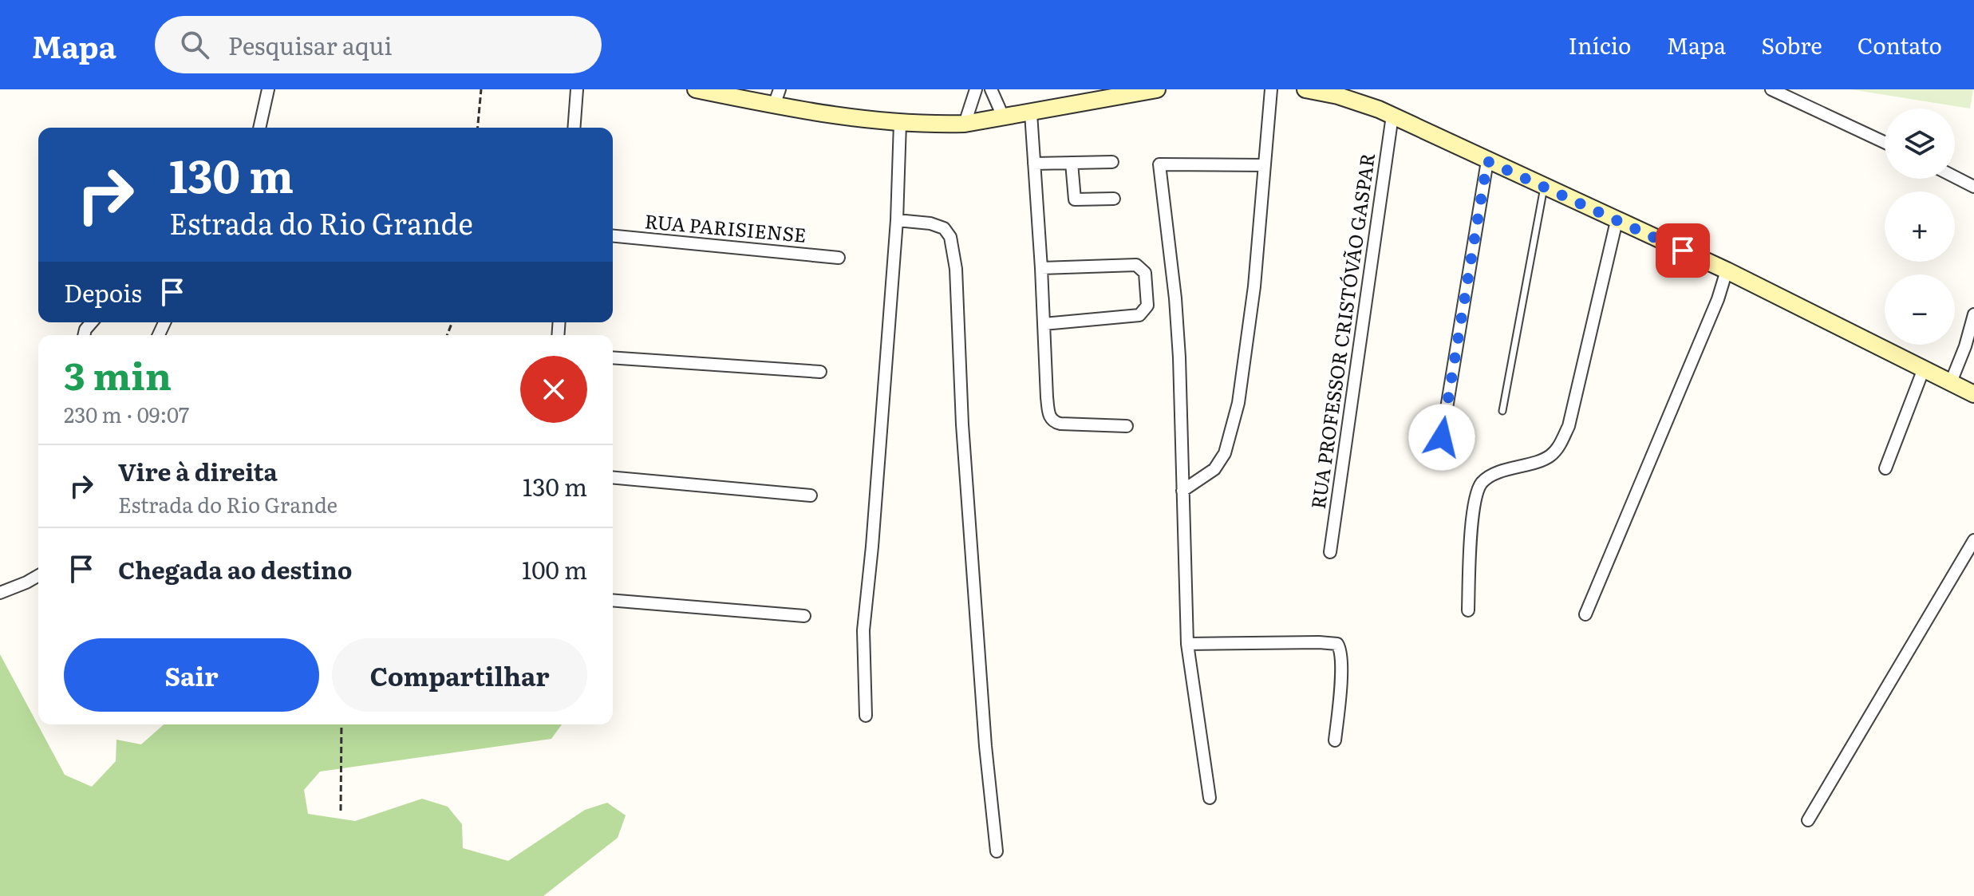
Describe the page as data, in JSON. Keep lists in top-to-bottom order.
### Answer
{
  "streets": {
    "street": ["RUA PARISIENSE", "RUA PROFESSOR CRISTÓVÃO GASPAR"]
  },
  "page": {
    "header": "Mapa",
    "search": "Pesquisar aqui",
    "nav": [
      "Início",
      "Mapa",
      "Sobre",
      "Contato"
    ],
    "map_buttons": ["+", "−"],
    "turn": ["130 m", "Estrada do Rio Grande"],
    "then": "Depois",
    "heading": ["3 min", "230 m · 09:07"],
    "list": [
      {
        "name": "Vire à direita",
        "note": "Estrada do Rio Grande",
        "value": "130 m"
      },
      {
        "name": "Chegada ao destino",
        "value": "100 m"
      }
    ],
    "buttons": ["Sair", "Compartilhar"]
  }
}
